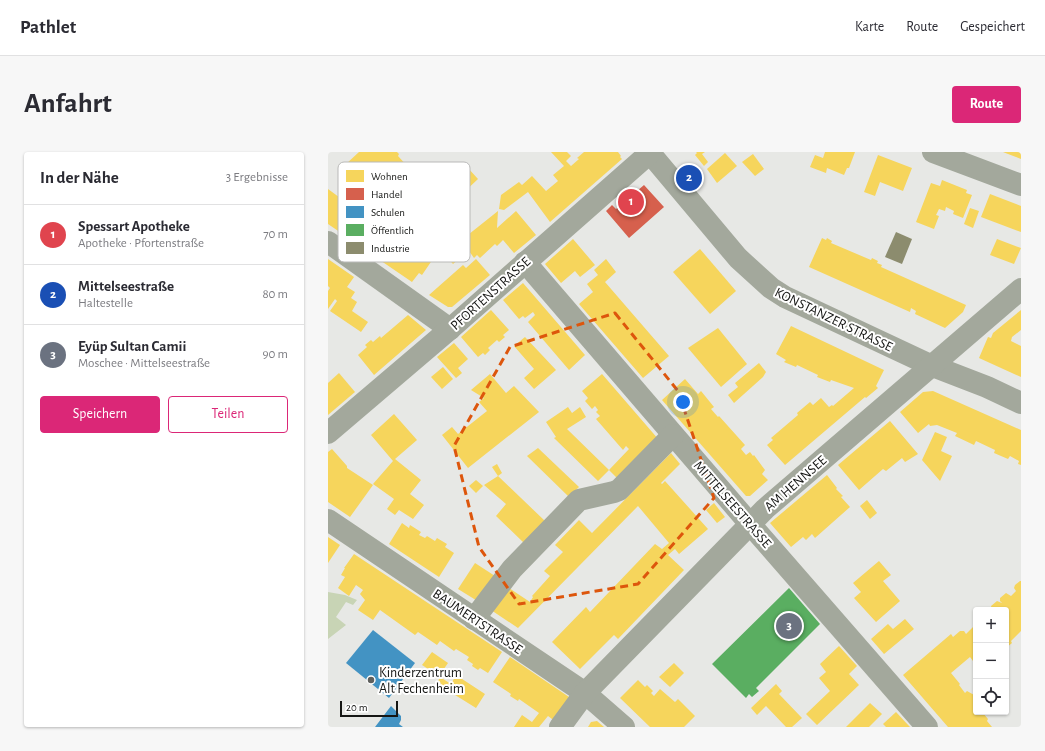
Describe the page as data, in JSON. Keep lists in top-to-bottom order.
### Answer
{
  "streets": {
    "street": [
      "PFORTENSTRASSE",
      "KONSTANZER STRASSE",
      "AM HENNSEE",
      "MITTELSEESTRASSE",
      "BAUMERTSTRASSE"
    ]
  },
  "crossings": [
    ["PFORTENSTRASSE", "KONSTANZER STRASSE"],
    ["PFORTENSTRASSE", "MITTELSEESTRASSE"],
    ["KONSTANZER STRASSE", "AM HENNSEE"],
    ["AM HENNSEE", "MITTELSEESTRASSE"],
    ["AM HENNSEE", "BAUMERTSTRASSE"]
  ],
  "places": ["Kinderzentrum Alt Fechenheim"],
  "legend": [
    "Wohnen",
    "Handel",
    "Schulen",
    "Öffentlich",
    "Industrie"
  ],
  "scale_bar": "20 m",
  "page": {
    "header": "Pathlet",
    "nav": ["Karte", "Route", "Gespeichert"],
    "buttons": [
      "Route",
      ["Speichern", "Teilen"]
    ],
    "title": "Anfahrt",
    "heading": ["In der Nähe", "3 Ergebnisse"],
    "pins": ["2", "1", "3"],
    "list": [
      {
        "mark": "1",
        "name": "Spessart Apotheke",
        "note": "Apotheke · Pfortenstraße",
        "value": "70 m"
      },
      {
        "mark": "2",
        "name": "Mittelseestraße",
        "note": "Haltestelle",
        "value": "80 m"
      },
      {
        "mark": "3",
        "name": "Eyüp Sultan Camii",
        "note": "Moschee · Mittelseestraße",
        "value": "90 m"
      }
    ],
    "map_buttons": ["+", "−"],
    "scale": "20 m"
  }
}
